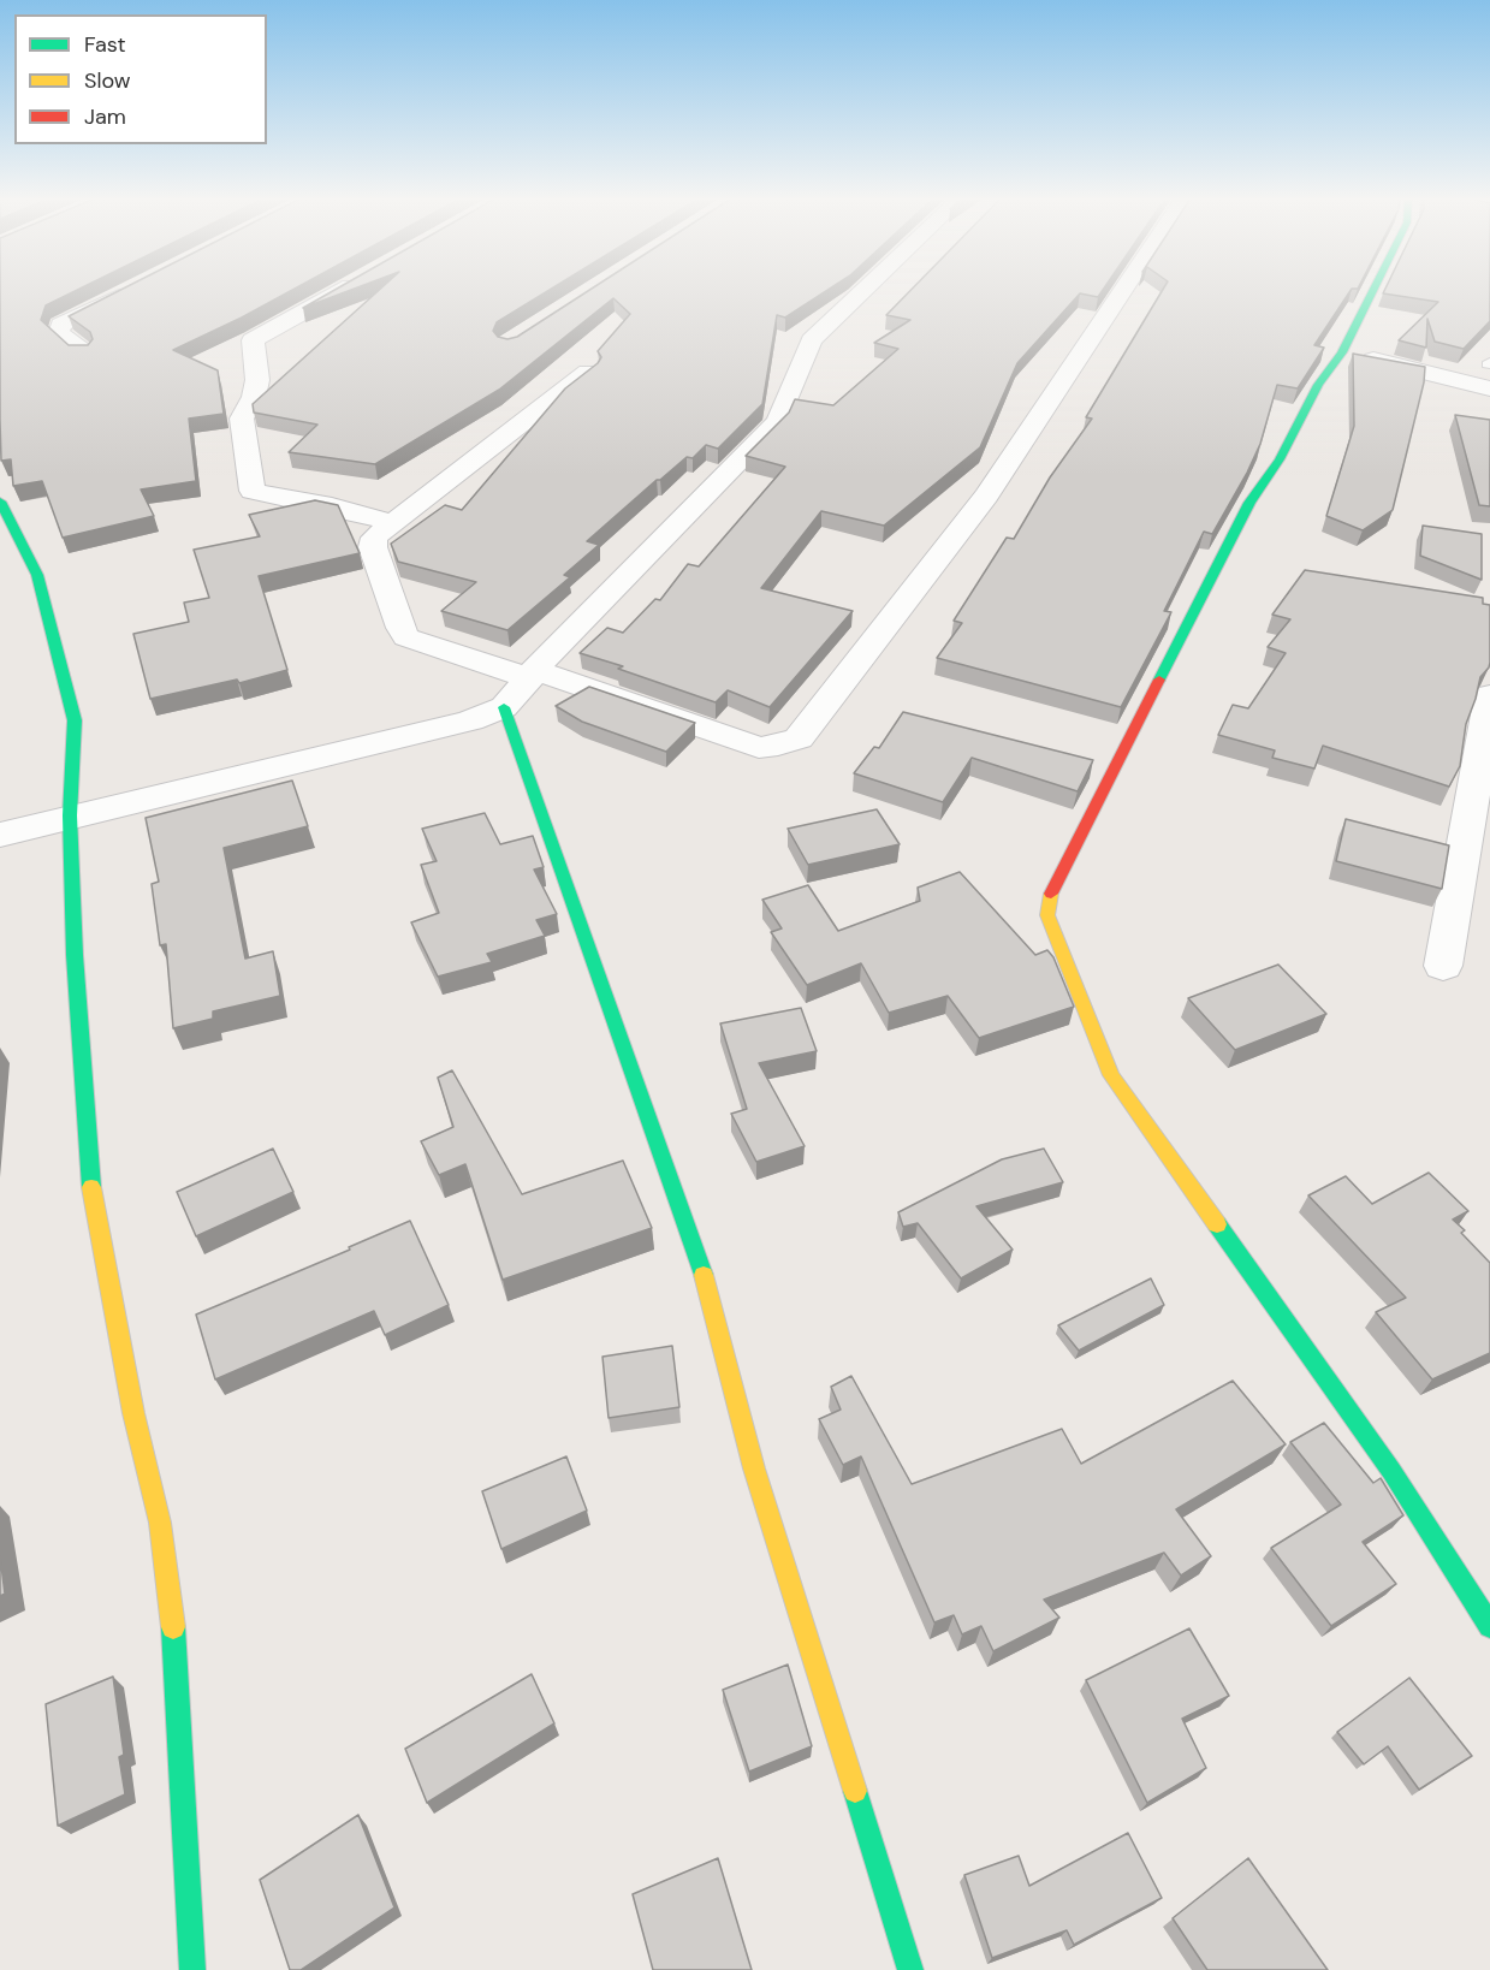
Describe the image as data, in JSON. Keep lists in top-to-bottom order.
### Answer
{
  "legend": ["Fast", "Slow", "Jam"]
}
